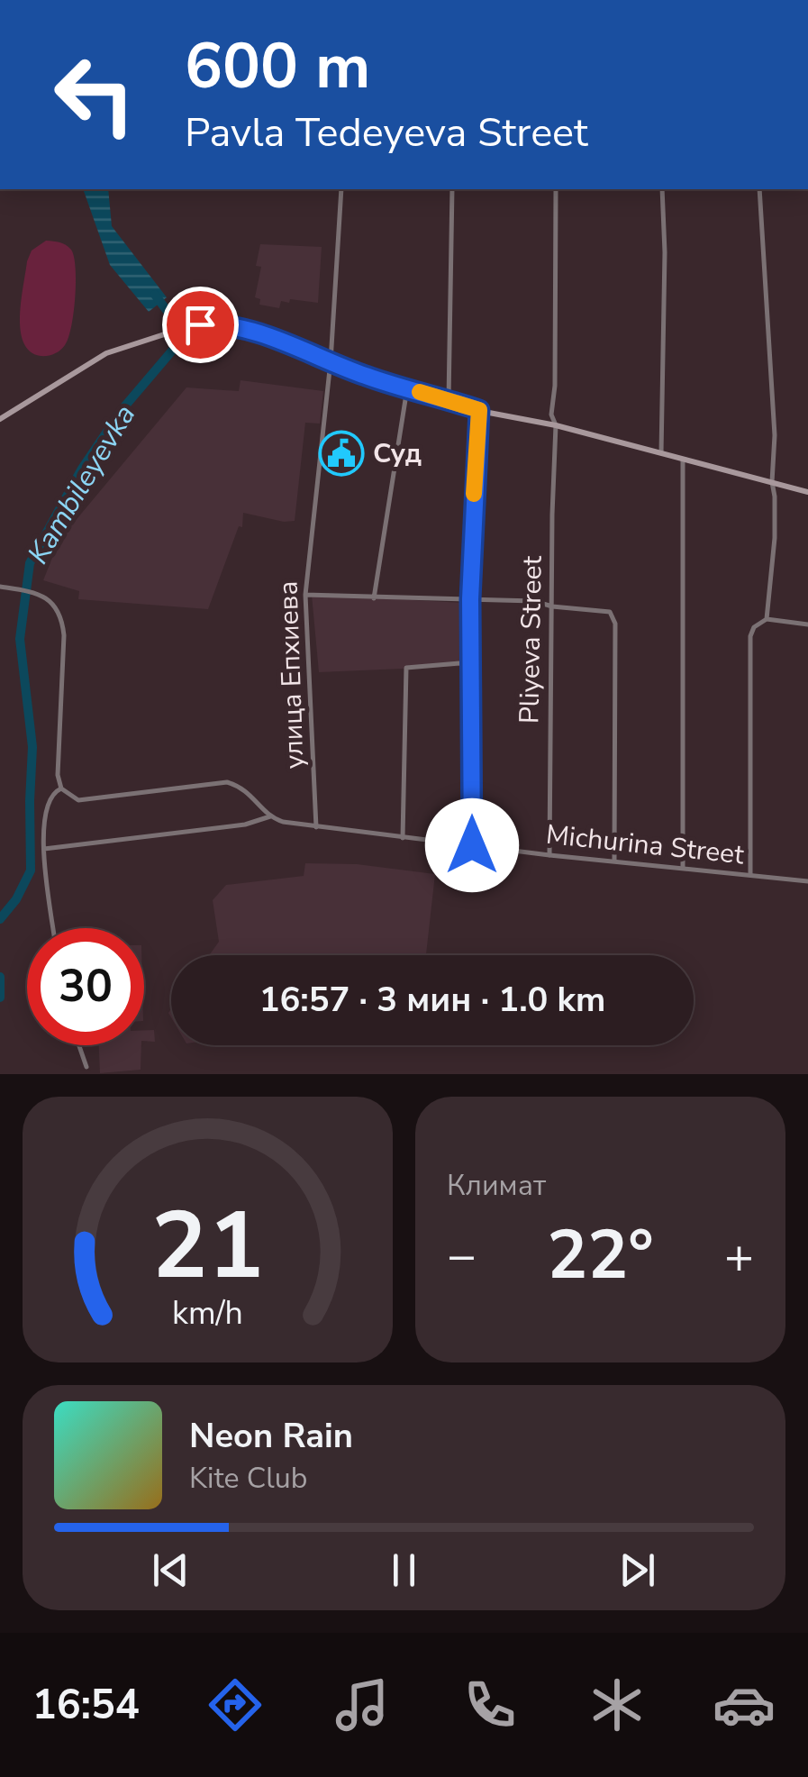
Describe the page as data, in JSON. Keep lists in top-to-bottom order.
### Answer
{
  "streets": {
    "street": ["Pliyeva Street", "улица Епхиева", "Michurina Street"]
  },
  "crossings": [
    ["Pliyeva Street", "Michurina Street"],
    ["улица Епхиева", "Michurina Street"]
  ],
  "water": ["Kambileyevka"],
  "places": {
    "public building": ["Суд"]
  },
  "page": {
    "turn": ["600 m", "Pavla Tedeyeva Street"],
    "limit": "30",
    "trip": "16:57 · 3 мин · 1.0 km",
    "tile": "Климат",
    "heat": ["−", "22°", "+"],
    "song": ["Neon Rain", "Kite Club"],
    "tabs": "16:54",
    "gauge": ["21", "km/h"]
  }
}
